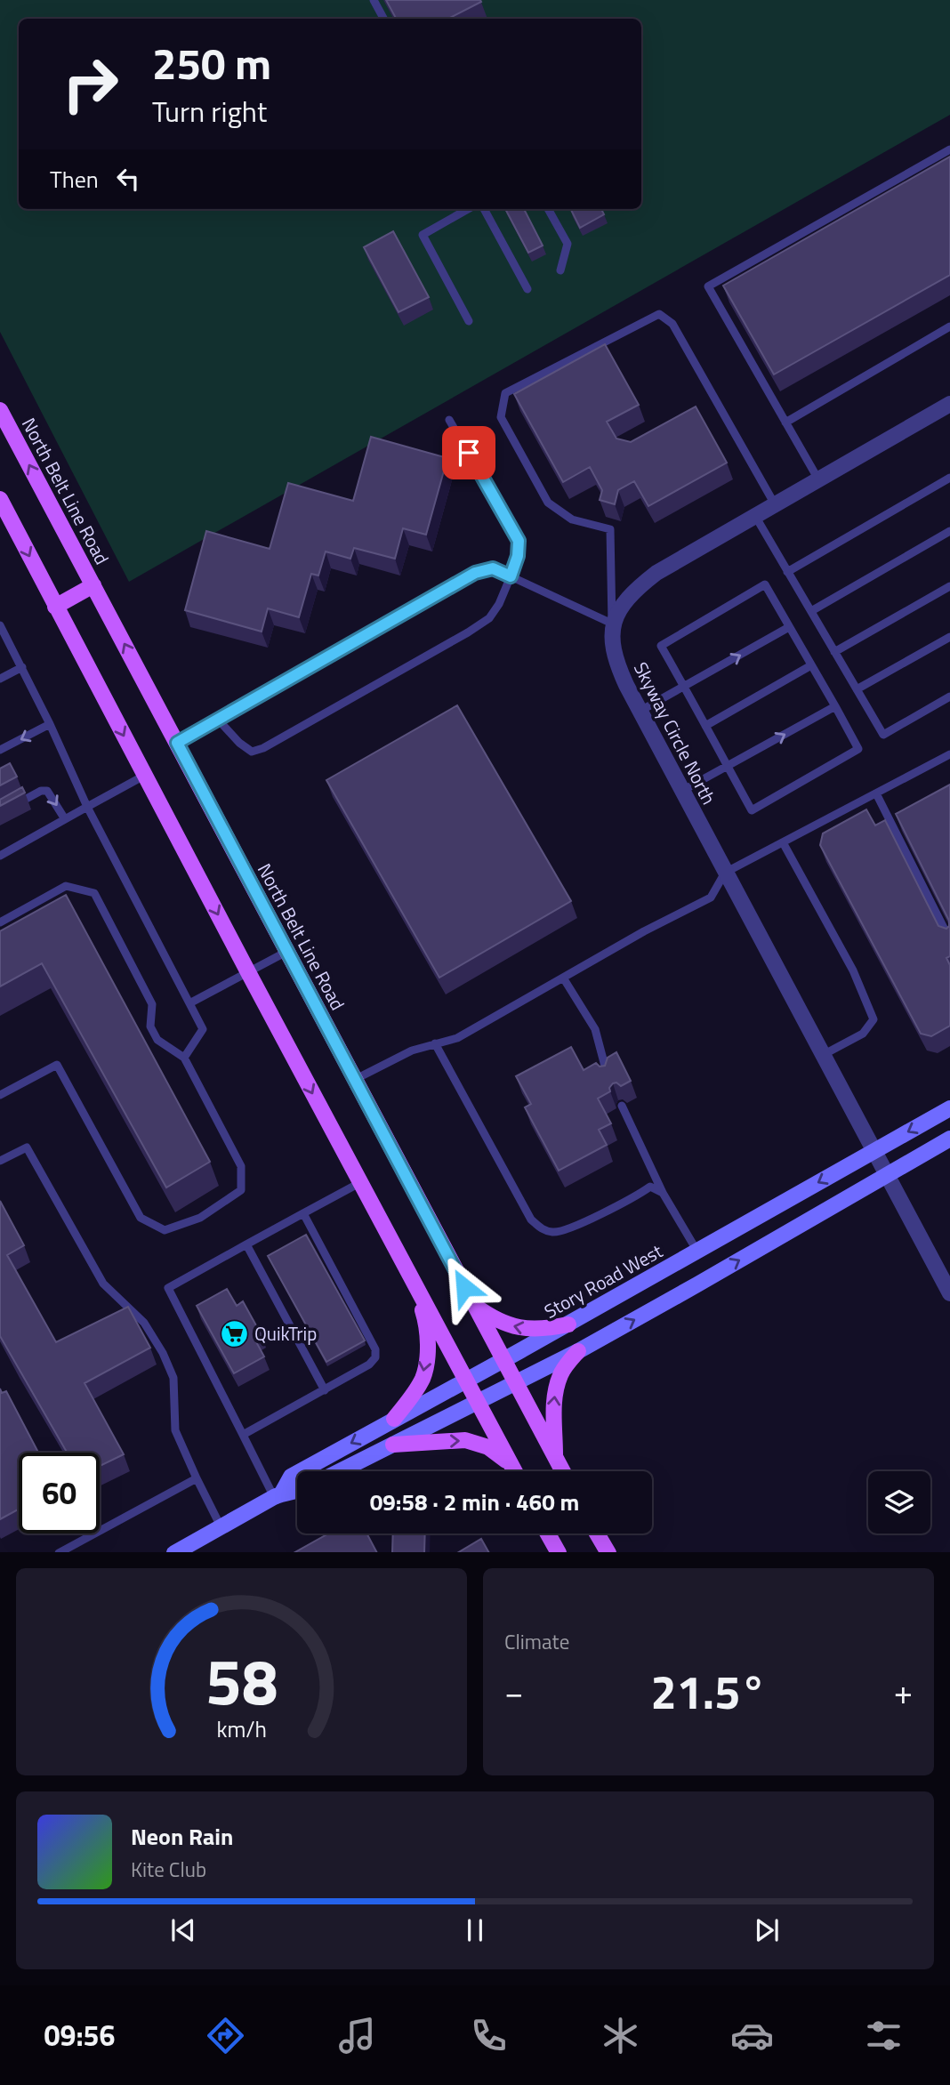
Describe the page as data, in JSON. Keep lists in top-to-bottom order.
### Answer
{
  "streets": {
    "main road": ["North Belt Line Road"],
    "street": ["Skyway Circle North", "Story Road West"]
  },
  "crossings": [
    ["North Belt Line Road", "Story Road West"],
    ["Skyway Circle North", "Story Road West"]
  ],
  "places": {
    "supermarket": ["QuikTrip"]
  },
  "page": {
    "turn": ["250 m", "Turn right"],
    "then": "Then",
    "limit": "60",
    "trip": "09:58 · 2 min · 460 m",
    "tile": "Climate",
    "heat": ["−", "21.5°", "+"],
    "song": ["Neon Rain", "Kite Club"],
    "tabs": "09:56",
    "gauge": ["58", "km/h"]
  }
}
